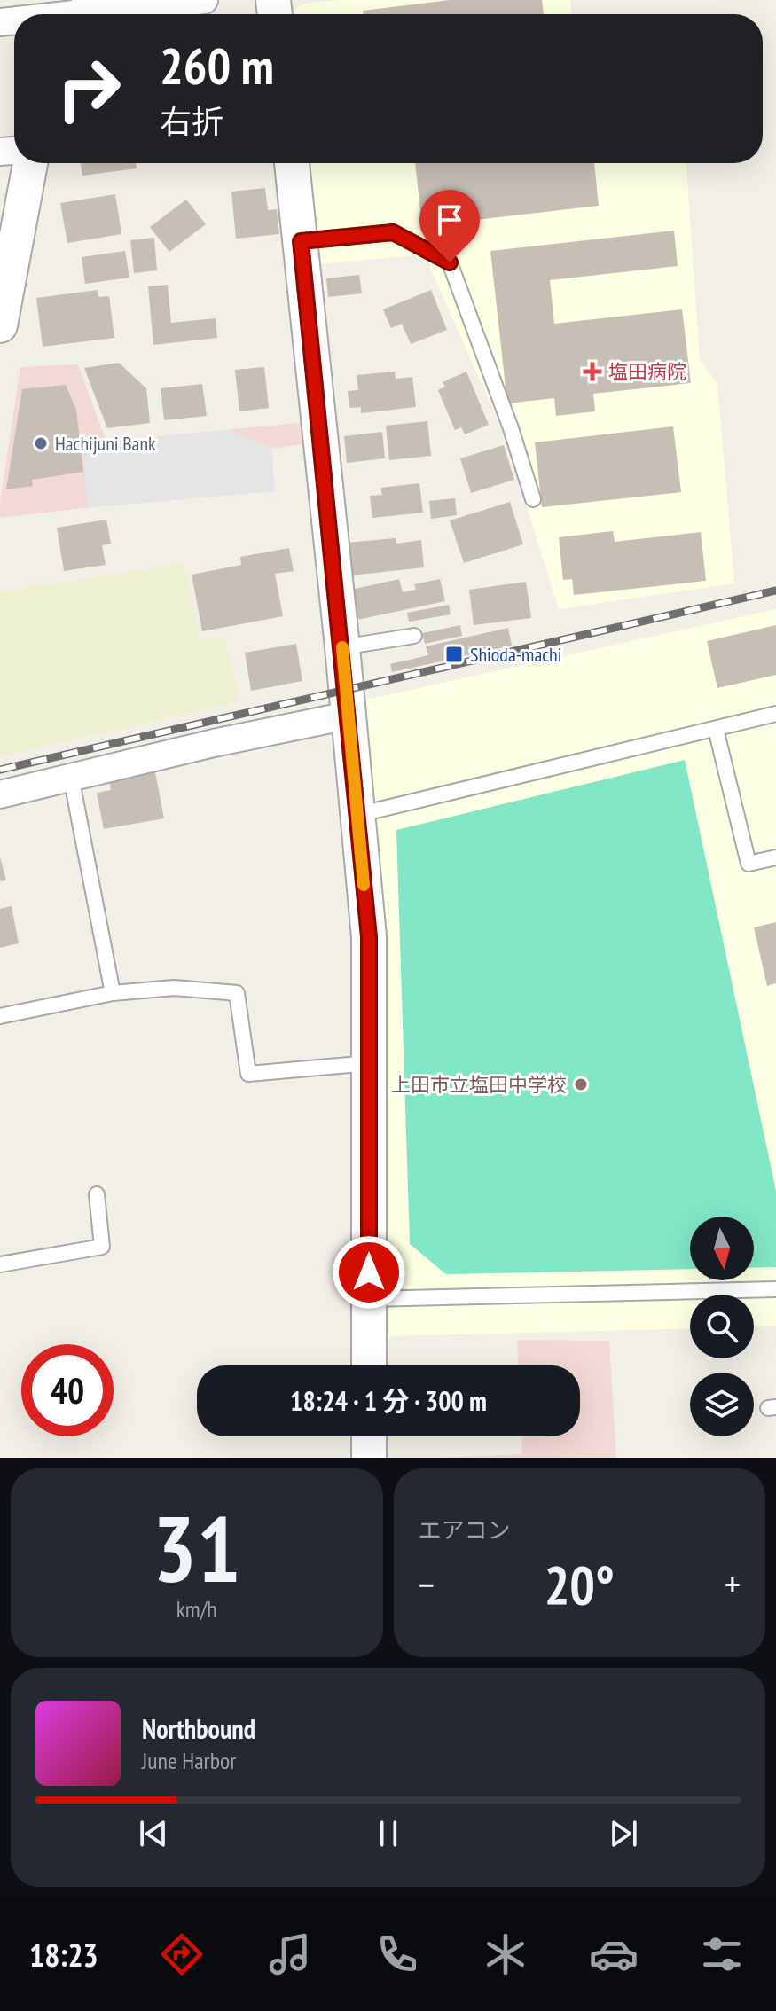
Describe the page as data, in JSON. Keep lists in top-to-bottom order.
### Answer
{
  "places": {
    "health": ["塩田病院"],
    "other": ["Hachijuni Bank", "上田市立塩田中学校"],
    "transit": ["Shioda-machi"]
  },
  "north": "bottom",
  "page": {
    "turn": ["260 m", "右折"],
    "limit": "40",
    "trip": "18:24 · 1 分 · 300 m",
    "tile": [
      ["31", "km/h"],
      "エアコン"
    ],
    "heat": ["−", "20°", "+"],
    "song": ["Northbound", "June Harbor"],
    "tabs": "18:23"
  }
}
